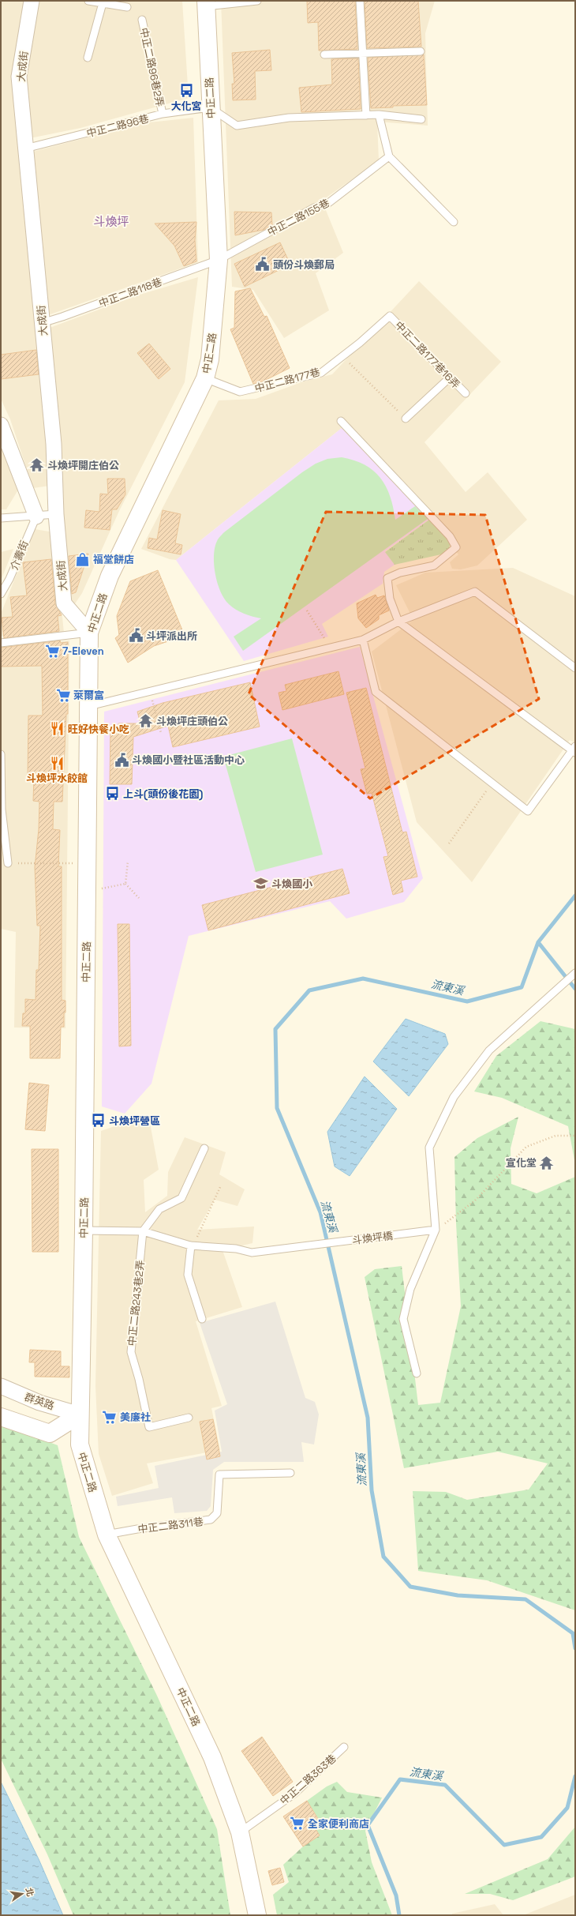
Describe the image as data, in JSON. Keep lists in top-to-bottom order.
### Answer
{
  "streets": {
    "main road": ["中正二路"],
    "street": ["大成街", "群英路"],
    "lane": [
      "中正二路96巷2弄",
      "中正二路96巷",
      "中正二路155巷",
      "中正二路118巷",
      "中正二路177巷16弄",
      "中正二路177巷",
      "介壽街",
      "斗煥坪橋",
      "中正二路243巷2弄",
      "中正二路311巷",
      "中正二路363巷"
    ]
  },
  "crossings": [
    ["大成街", "中正二路"],
    ["大成街", "中正二路96巷"],
    ["大成街", "中正二路118巷"],
    ["中正二路96巷2弄", "中正二路96巷"],
    ["中正二路", "中正二路96巷"],
    ["中正二路", "中正二路155巷"],
    ["中正二路", "中正二路118巷"],
    ["中正二路", "中正二路177巷"],
    ["中正二路", "群英路"],
    ["中正二路", "中正二路311巷"],
    ["中正二路", "中正二路363巷"],
    ["中正二路155巷", "中正二路118巷"],
    ["中正二路177巷16弄", "中正二路177巷"]
  ],
  "districts": ["斗煥坪"],
  "water": ["流東溪"],
  "places": {
    "bus stop": ["大化宮", "上斗(頭份後花園)", "斗煥坪營區"],
    "public building": ["頭份斗煥郵局", "斗坪派出所", "斗煥國小暨社區活動中心"],
    "temple": ["斗煥坪開庄伯公", "斗煥坪庄頭伯公", "宣化堂"],
    "shop": ["福堂餅店"],
    "supermarket": [
      "7-Eleven",
      "萊爾富",
      "美廉社",
      "全家便利商店"
    ],
    "restaurant": ["旺好快餐小吃", "斗煥坪水餃館"],
    "school or university": ["斗煥國小"]
  },
  "north": "right"
}
